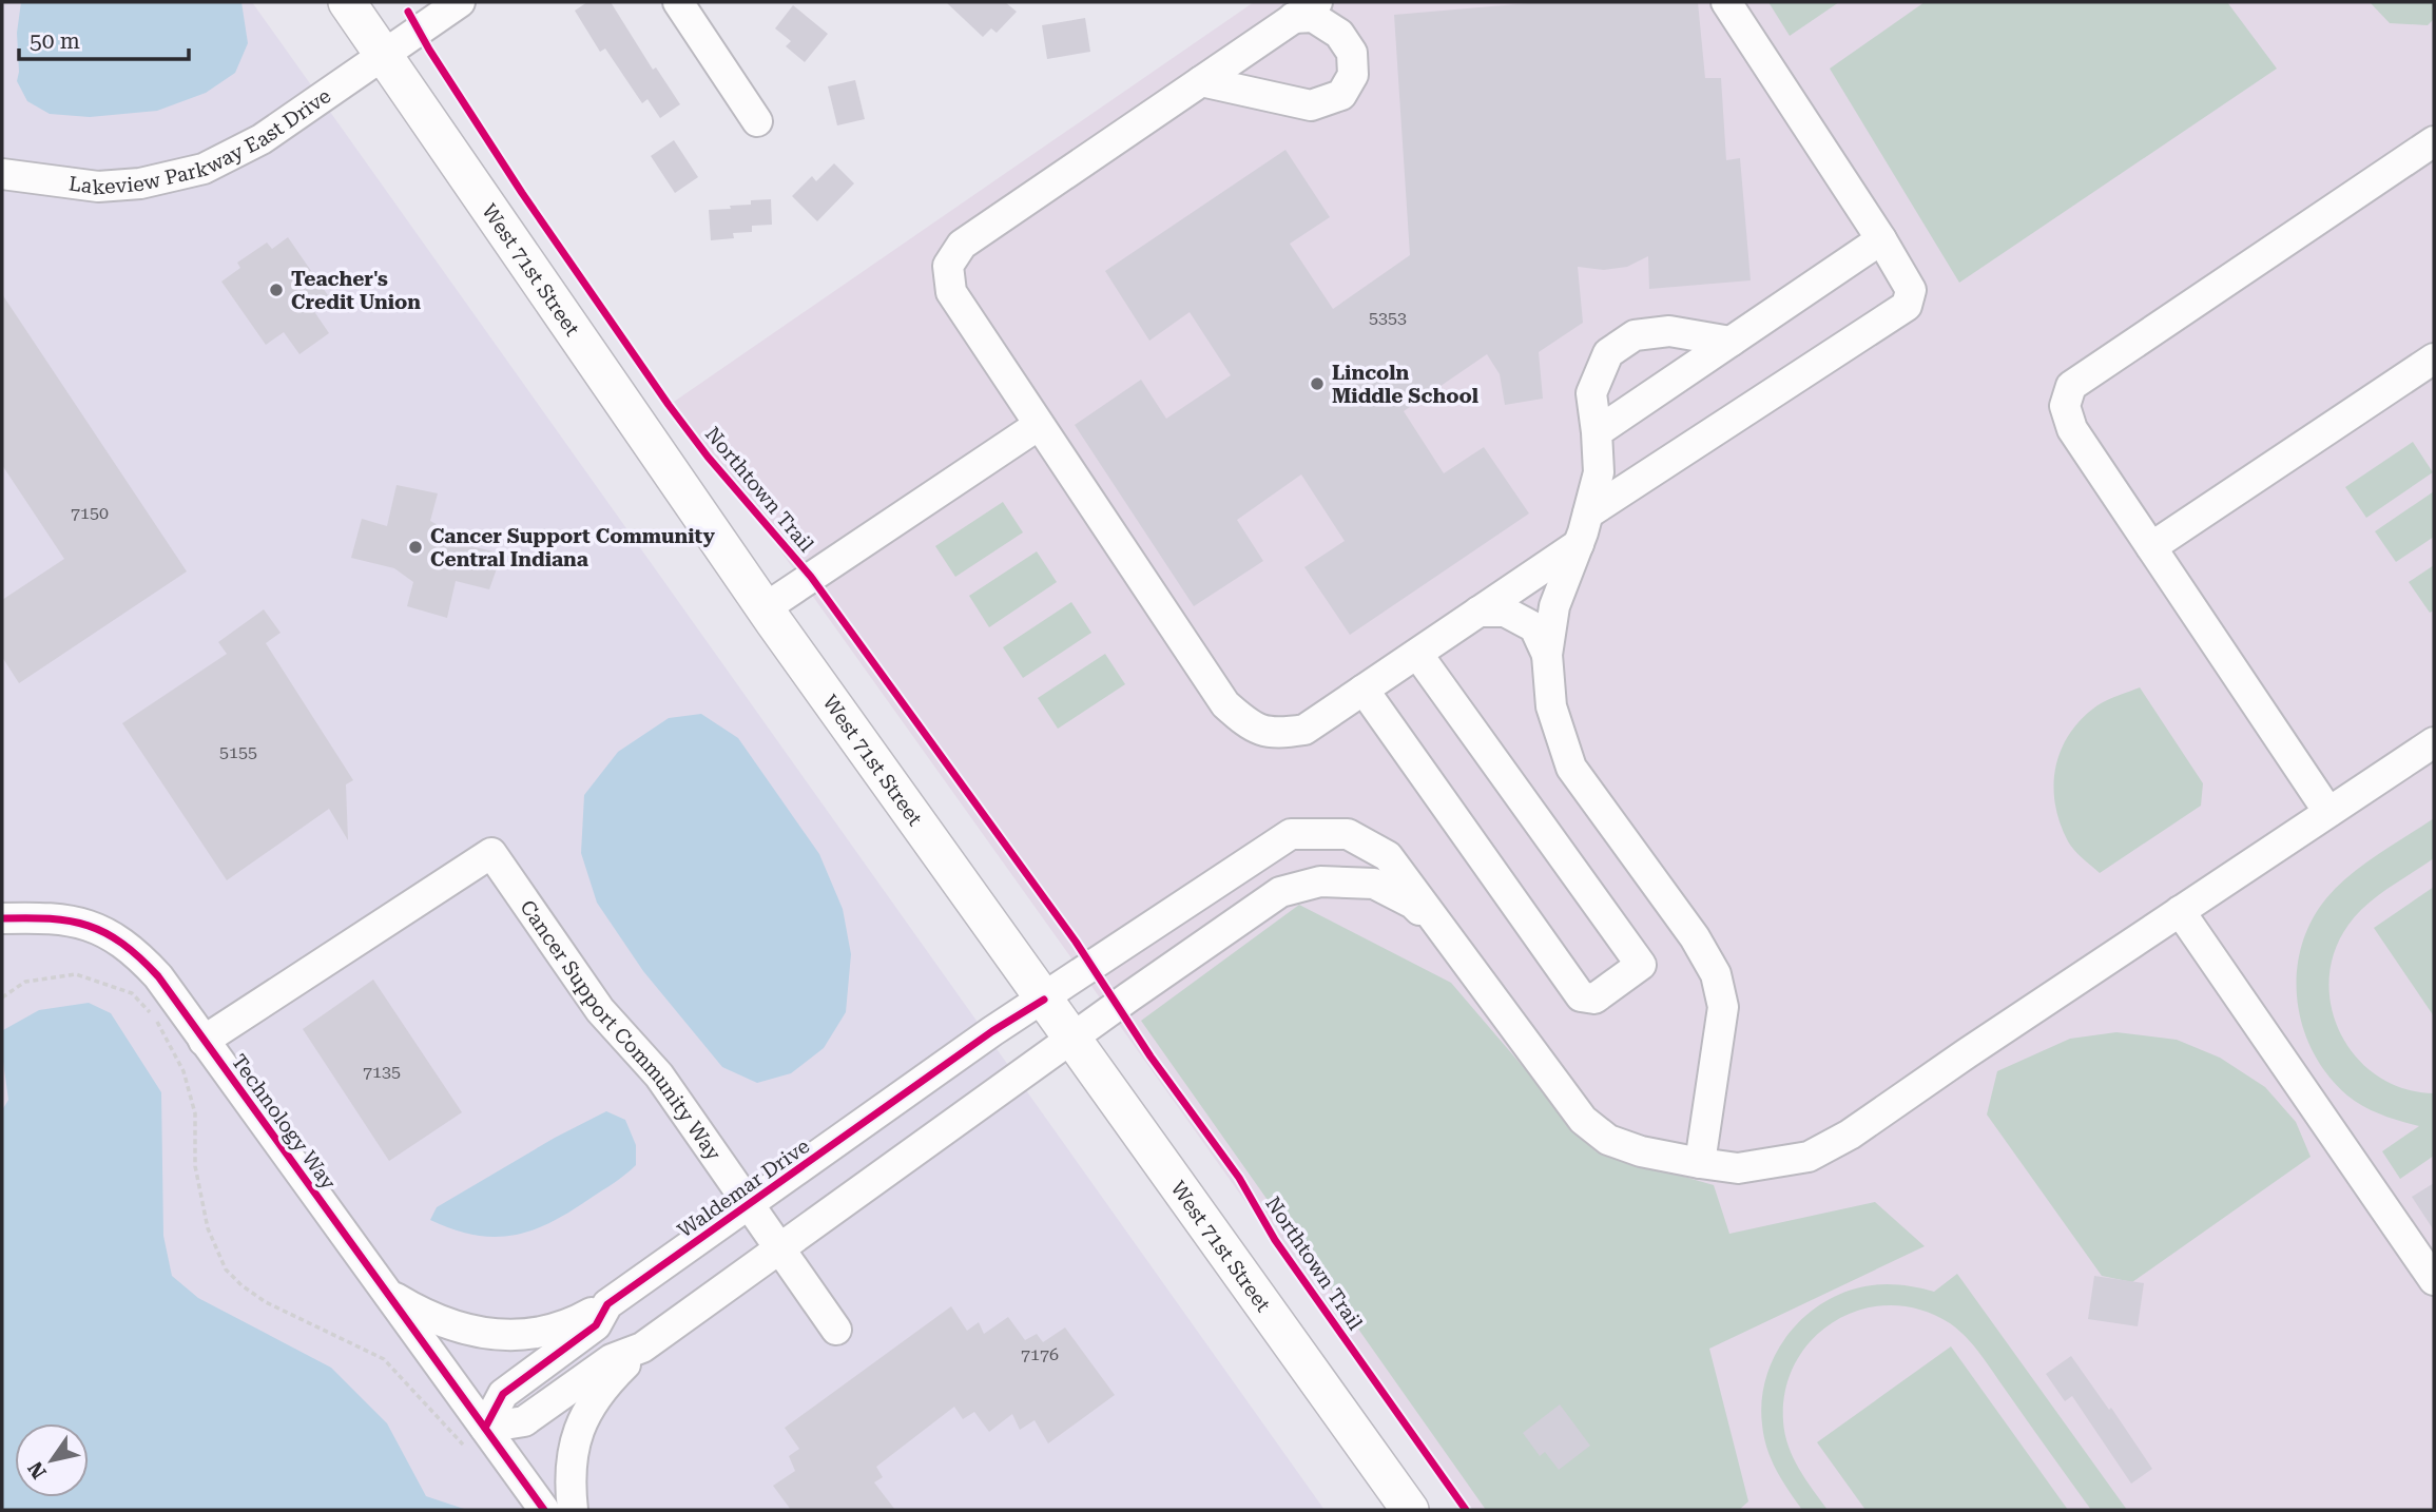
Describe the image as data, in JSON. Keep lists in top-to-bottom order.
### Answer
{
  "streets": {
    "main road": ["West 71st Street"],
    "street": [
      "Lakeview Parkway East Drive",
      "Cancer Support Community Way",
      "Technology Way",
      "Waldemar Drive"
    ],
    "cycle path": ["Northtown Trail"]
  },
  "crossings": [
    ["Lakeview Parkway East Drive", "West 71st Street"],
    ["West 71st Street", "Waldemar Drive"],
    ["Cancer Support Community Way", "Technology Way"],
    ["Cancer Support Community Way", "Waldemar Drive"],
    ["Technology Way", "Waldemar Drive"]
  ],
  "places": ["Teacher's Credit Union", "Lincoln Middle School", "Cancer Support Community Central Indiana"],
  "house_numbers": [
    "5353",
    "7150",
    "5155",
    "7135",
    "7176"
  ],
  "scale_bar": "50 m",
  "north": "bottom left"
}
